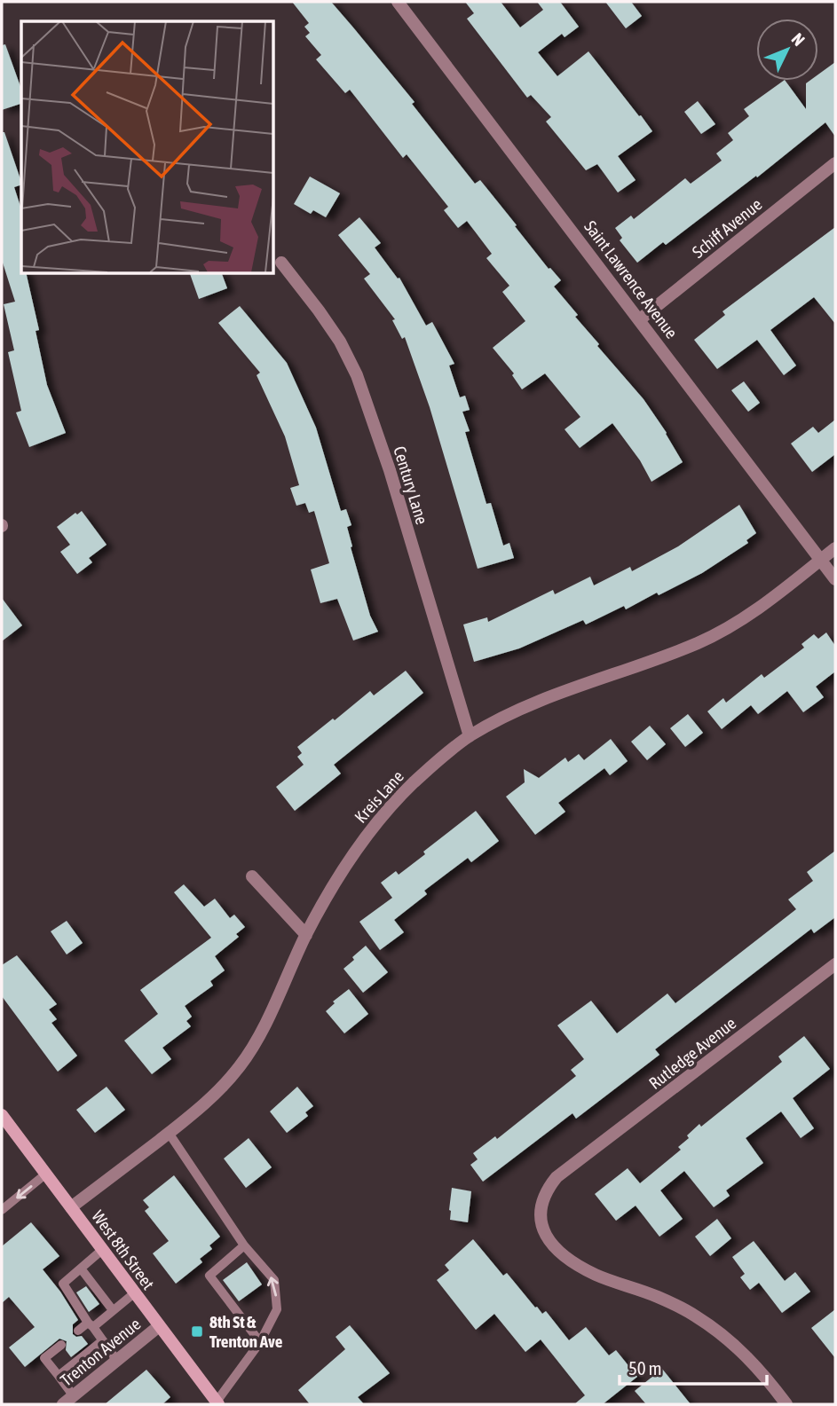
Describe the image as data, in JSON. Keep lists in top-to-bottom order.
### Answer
{
  "streets": {
    "street": [
      "Schiff Avenue",
      "Saint Lawrence Avenue",
      "Century Lane",
      "Kreis Lane",
      "Rutledge Avenue",
      "West 8th Street",
      "Trenton Avenue"
    ]
  },
  "crossings": [
    ["Schiff Avenue", "Saint Lawrence Avenue"],
    ["Saint Lawrence Avenue", "Kreis Lane"],
    ["Century Lane", "Kreis Lane"],
    ["Kreis Lane", "West 8th Street"],
    ["West 8th Street", "Trenton Avenue"]
  ],
  "places": {
    "transit": ["8th St & Trenton Ave"]
  },
  "scale_bar": "50 m",
  "north": "top right"
}
